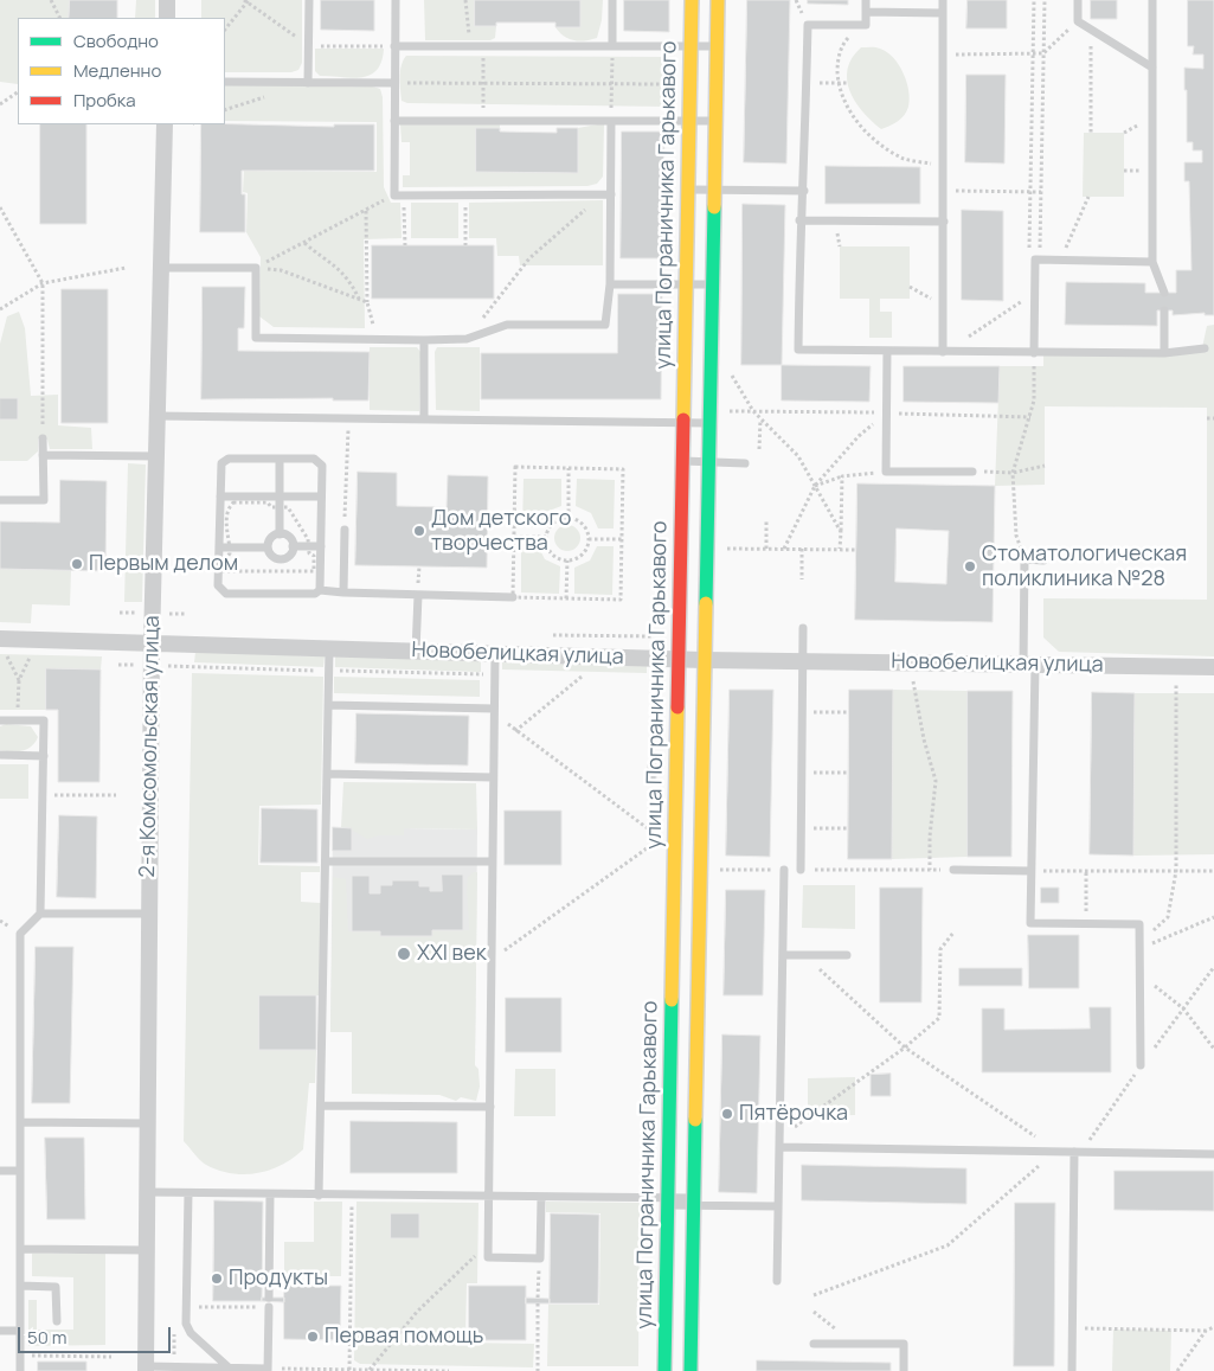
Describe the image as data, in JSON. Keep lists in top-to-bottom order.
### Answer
{
  "streets": {
    "street": ["улица Пограничника Гарькавого", "Новобелицкая улица", "2-я Комсомольская улица"]
  },
  "crossings": [
    ["улица Пограничника Гарькавого", "Новобелицкая улица"],
    ["Новобелицкая улица", "2-я Комсомольская улица"]
  ],
  "places": [
    "Дом детского творчества",
    "Первым делом",
    "Стоматологическая поликлиника №28",
    "XXI век",
    "Пятёрочка",
    "Продукты",
    "Первая помощь"
  ],
  "legend": ["Свободно", "Медленно", "Пробка"],
  "scale_bar": "50 m"
}
